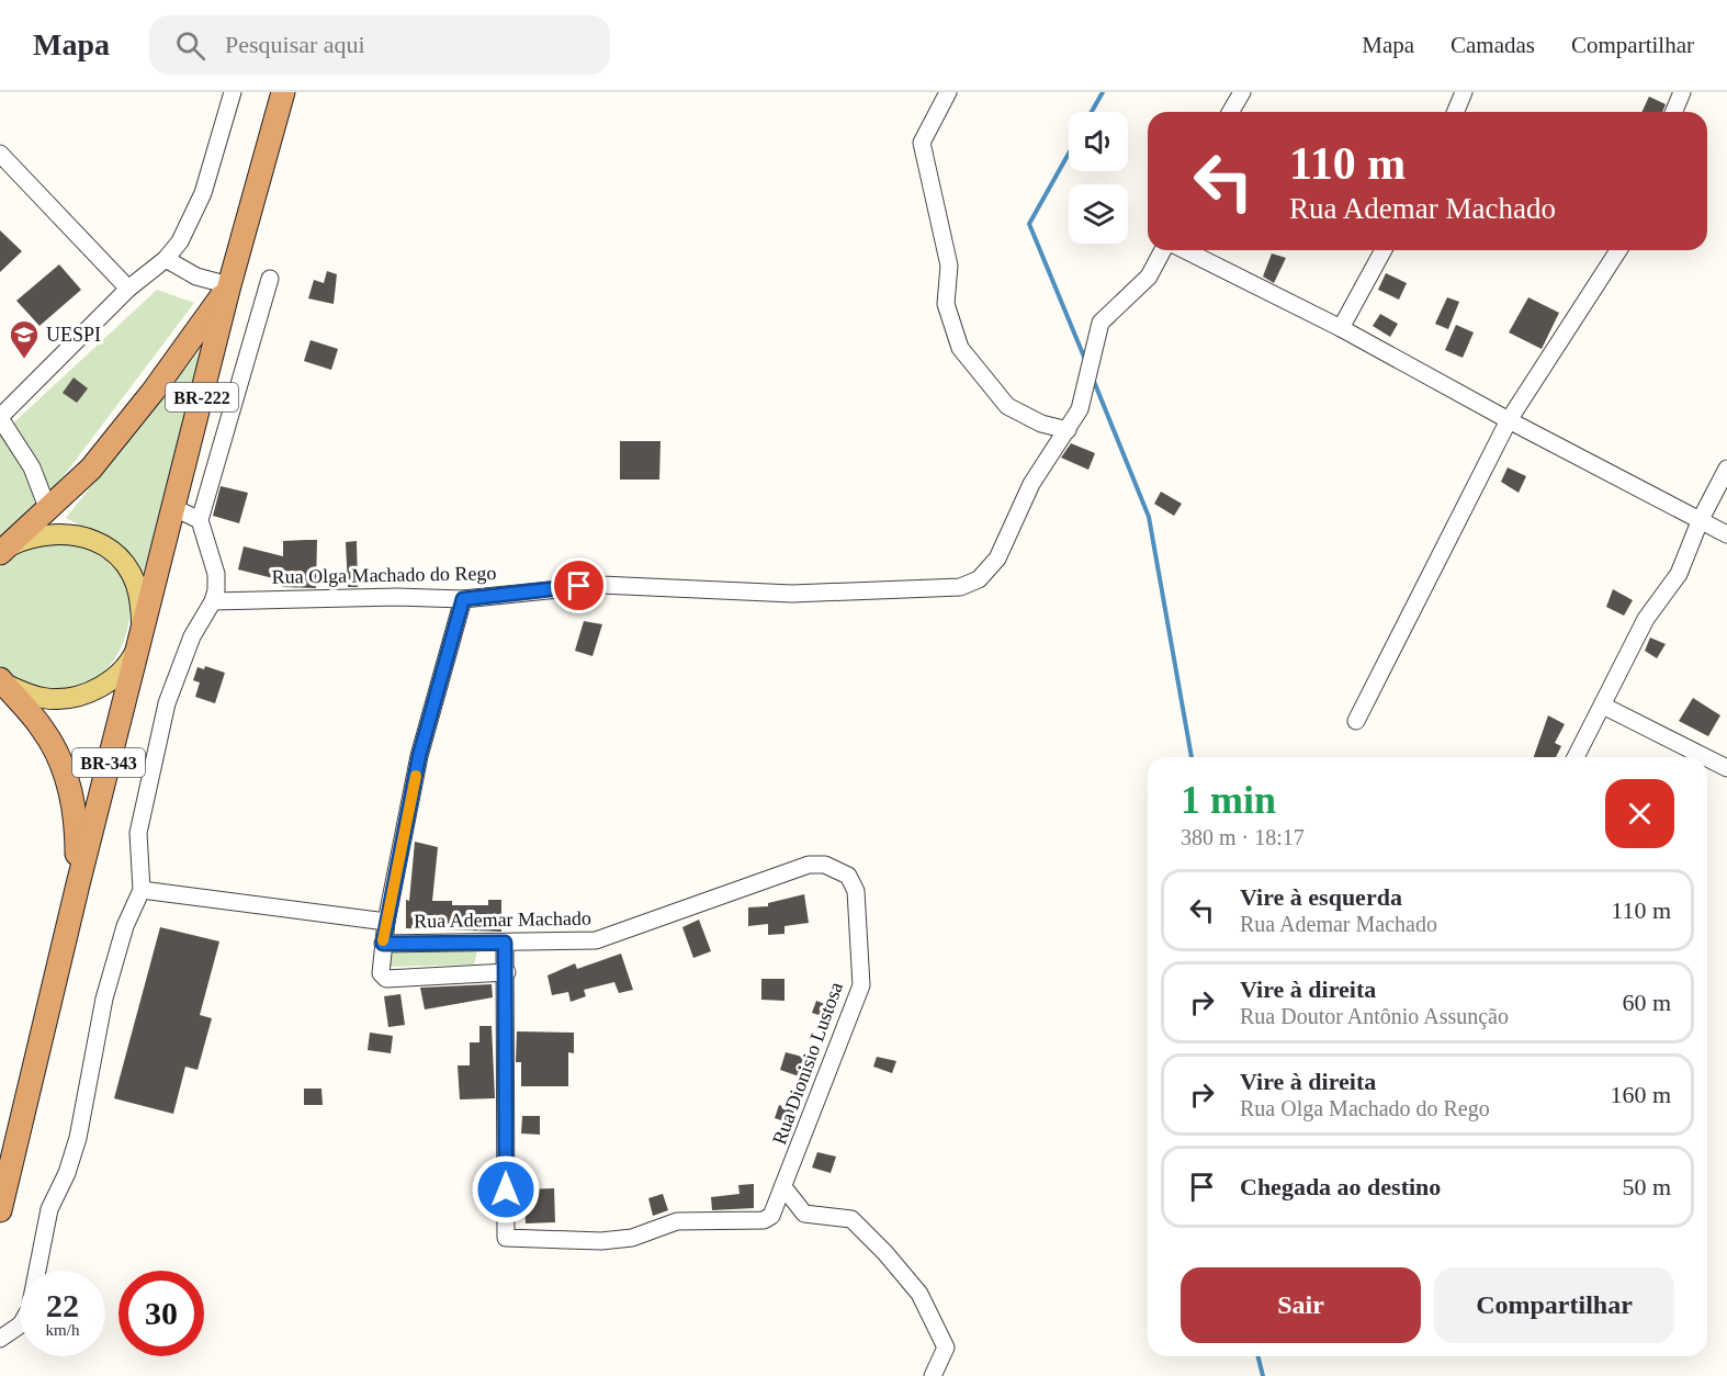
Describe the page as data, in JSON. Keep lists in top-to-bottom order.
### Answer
{
  "streets": {
    "highway": ["BR-222", "BR-343"],
    "street": ["Rua Olga Machado do Rego", "Rua Ademar Machado", "Rua Dionisio Lustosa"]
  },
  "crossings": [
    ["BR-222", "BR-343"],
    ["Rua Ademar Machado", "Rua Dionisio Lustosa"]
  ],
  "places": {
    "school or university": ["UESPI"]
  },
  "page": {
    "header": "Mapa",
    "search": "Pesquisar aqui",
    "nav": ["Mapa", "Camadas", "Compartilhar"],
    "turn": ["110 m", "Rua Ademar Machado"],
    "heading": ["1 min", "380 m · 18:17"],
    "list": [
      {
        "name": "Vire à esquerda",
        "note": "Rua Ademar Machado",
        "value": "110 m"
      },
      {
        "name": "Vire à direita",
        "note": "Rua Doutor Antônio Assunção",
        "value": "60 m"
      },
      {
        "name": "Vire à direita",
        "note": "Rua Olga Machado do Rego",
        "value": "160 m"
      },
      {
        "name": "Chegada ao destino",
        "value": "50 m"
      }
    ],
    "buttons": ["Sair", "Compartilhar"],
    "speed": "22 km/h",
    "limit": "30"
  }
}
